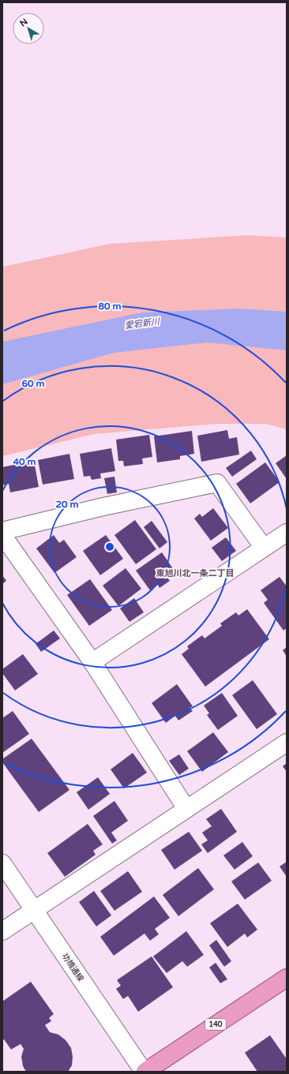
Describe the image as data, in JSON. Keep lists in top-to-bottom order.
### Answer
{
  "streets": {
    "main road": ["140"],
    "street": ["功橋通線"]
  },
  "crossings": [
    ["功橋通線", "140"]
  ],
  "districts": ["東旭川北一条二丁目"],
  "water": ["愛宕新川"],
  "north": "top left",
  "rings": [
    "80 m",
    "60 m",
    "40 m",
    "20 m"
  ]
}
